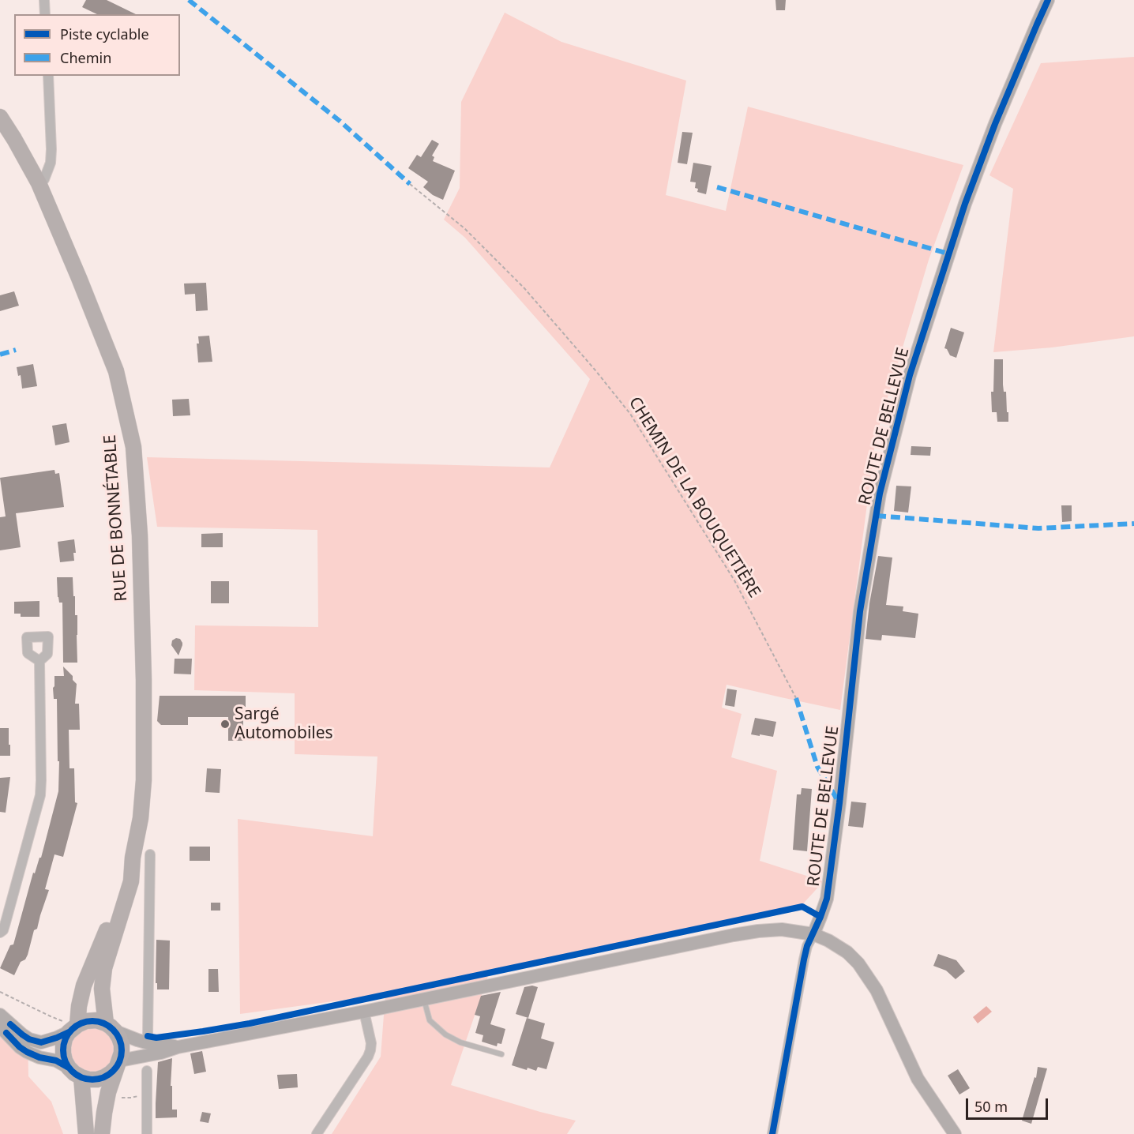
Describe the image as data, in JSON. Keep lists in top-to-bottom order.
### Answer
{
  "streets": {
    "main road": ["RUE DE BONNÉTABLE"],
    "street": ["ROUTE DE BELLEVUE"],
    "path": ["CHEMIN DE LA BOUQUETIÈRE"]
  },
  "places": ["Sargé Automobiles"],
  "legend": ["Piste cyclable", "Chemin"],
  "scale_bar": "50 m"
}
